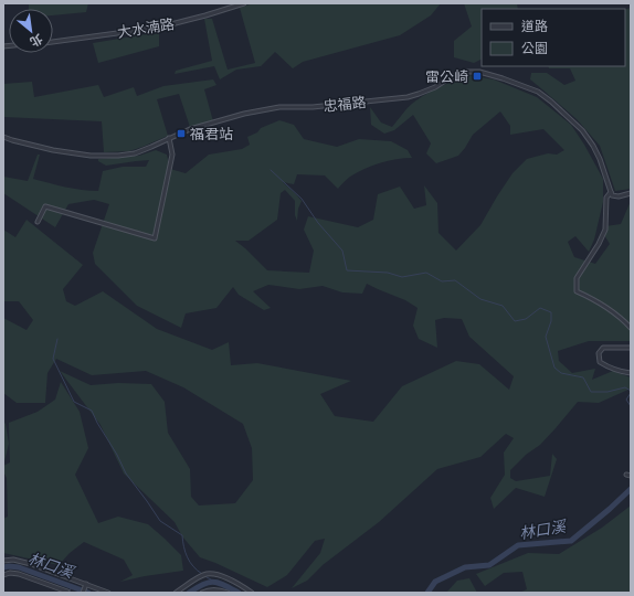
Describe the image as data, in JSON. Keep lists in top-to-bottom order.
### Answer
{
  "streets": {
    "street": ["大水湳路", "忠福路"]
  },
  "water": ["林口溪"],
  "places": {
    "transit": ["雷公崎", "福君站"]
  },
  "legend": ["道路", "公園"],
  "north": "bottom right"
}
